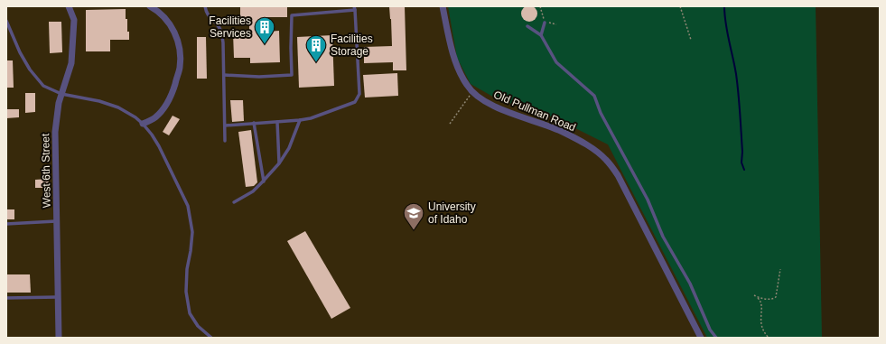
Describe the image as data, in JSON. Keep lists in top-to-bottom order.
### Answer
{
  "streets": {
    "street": ["Old Pullman Road", "West 6th Street"]
  },
  "places": {
    "building": ["Facilities Services", "Facilities Storage"],
    "school or university": ["University of Idaho"]
  }
}
